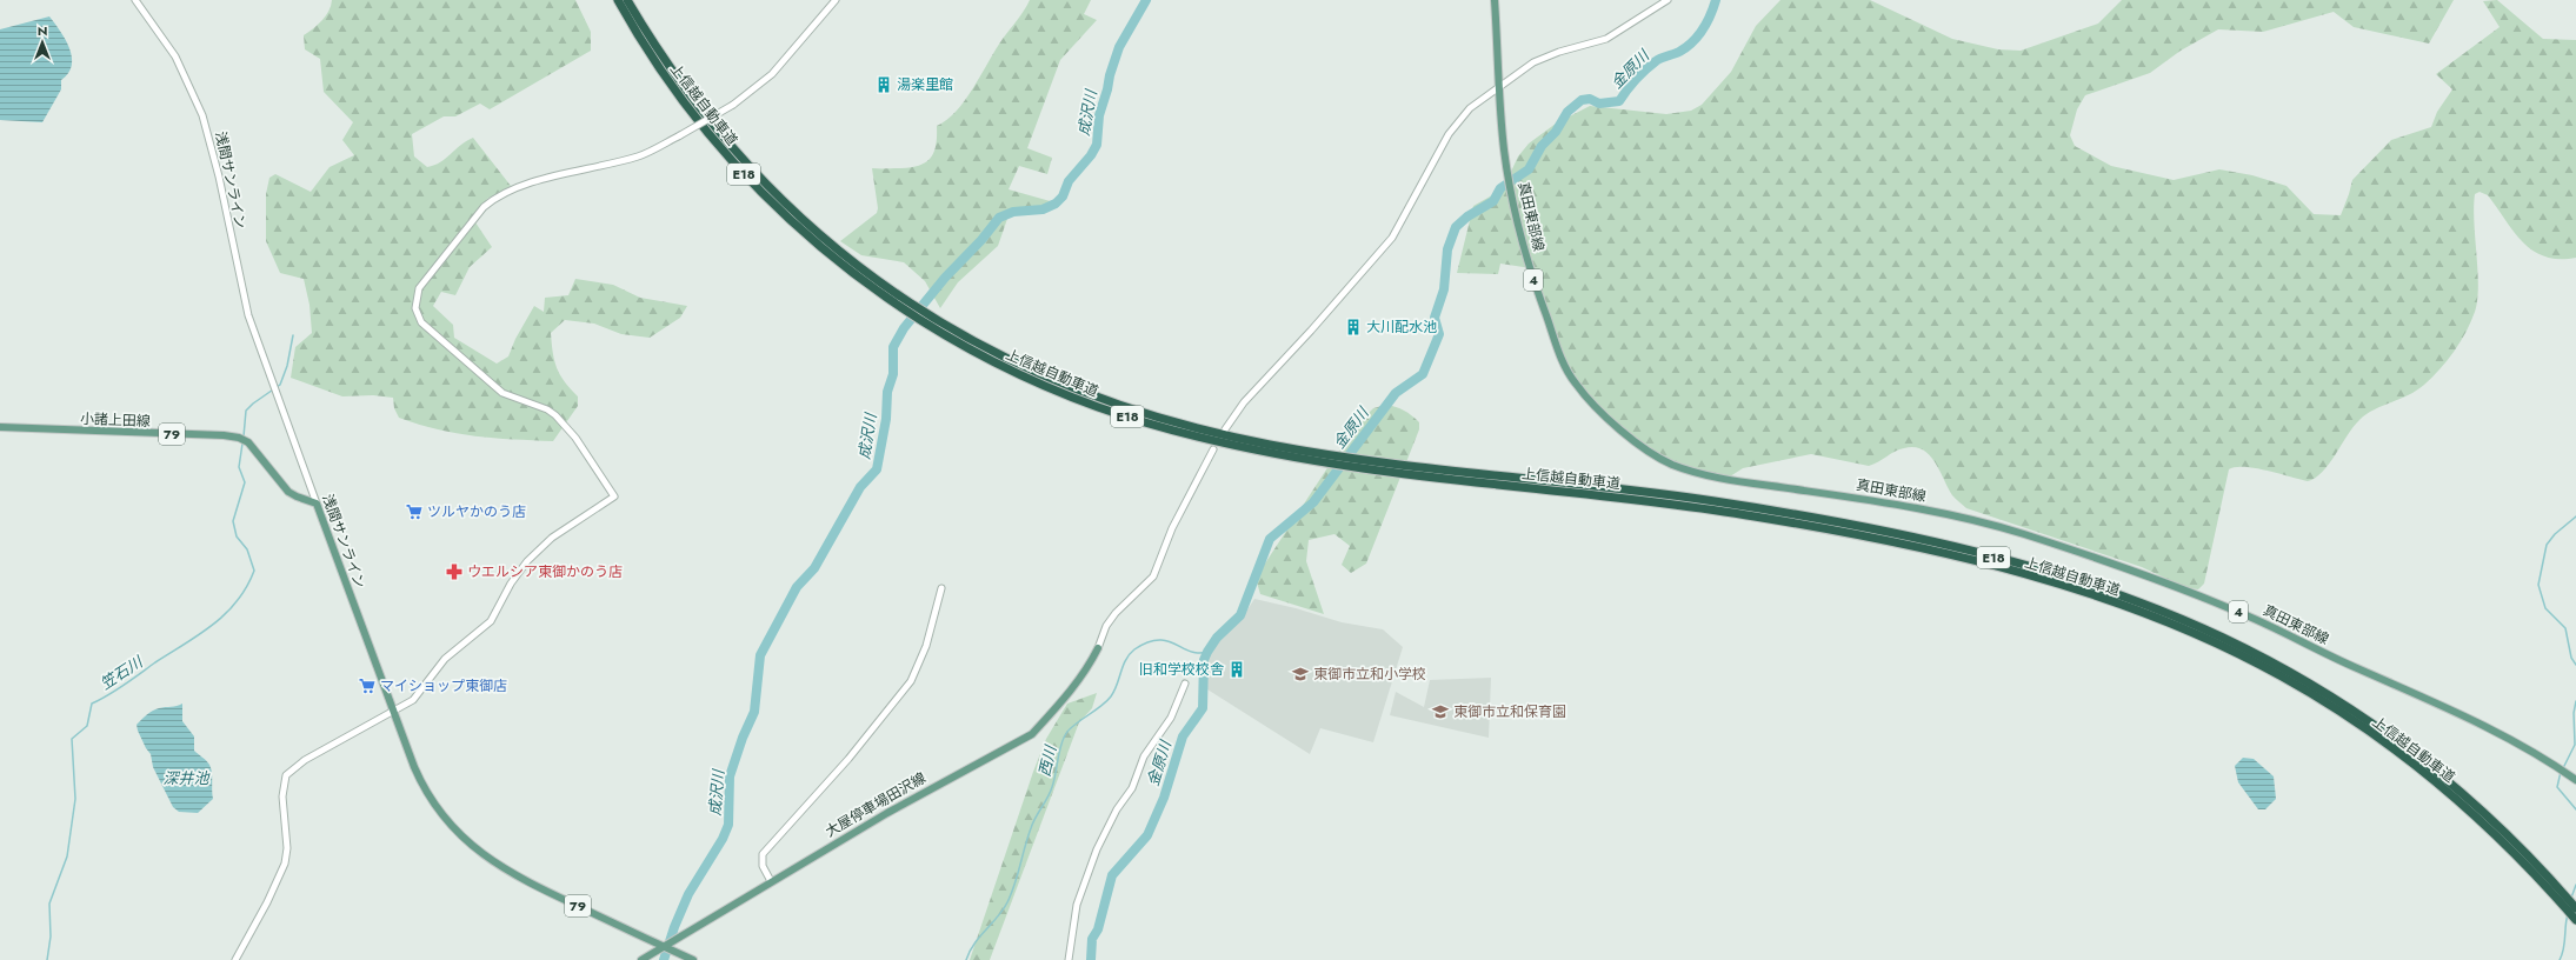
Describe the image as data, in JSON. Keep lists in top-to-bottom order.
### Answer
{
  "streets": {
    "highway": ["上信越自動車道", "E18"],
    "main road": [
      "浅間サンライン",
      "真田東部線",
      "4",
      "小諸上田線",
      "79",
      "大屋停車場田沢線"
    ]
  },
  "crossings": [
    ["浅間サンライン", "小諸上田線"],
    ["浅間サンライン", "大屋停車場田沢線"]
  ],
  "water": [
    "金原川",
    "成沢川",
    "笠石川",
    "西川",
    "深井池"
  ],
  "places": {
    "building": ["湯楽里館", "大川配水池", "旧和学校校舎"],
    "supermarket": ["ツルヤかのう店", "マイショップ東御店"],
    "pharmacy": ["ウエルシア東御かのう店"],
    "school or university": ["東御市立和小学校", "東御市立和保育園"]
  },
  "north": "top"
}
